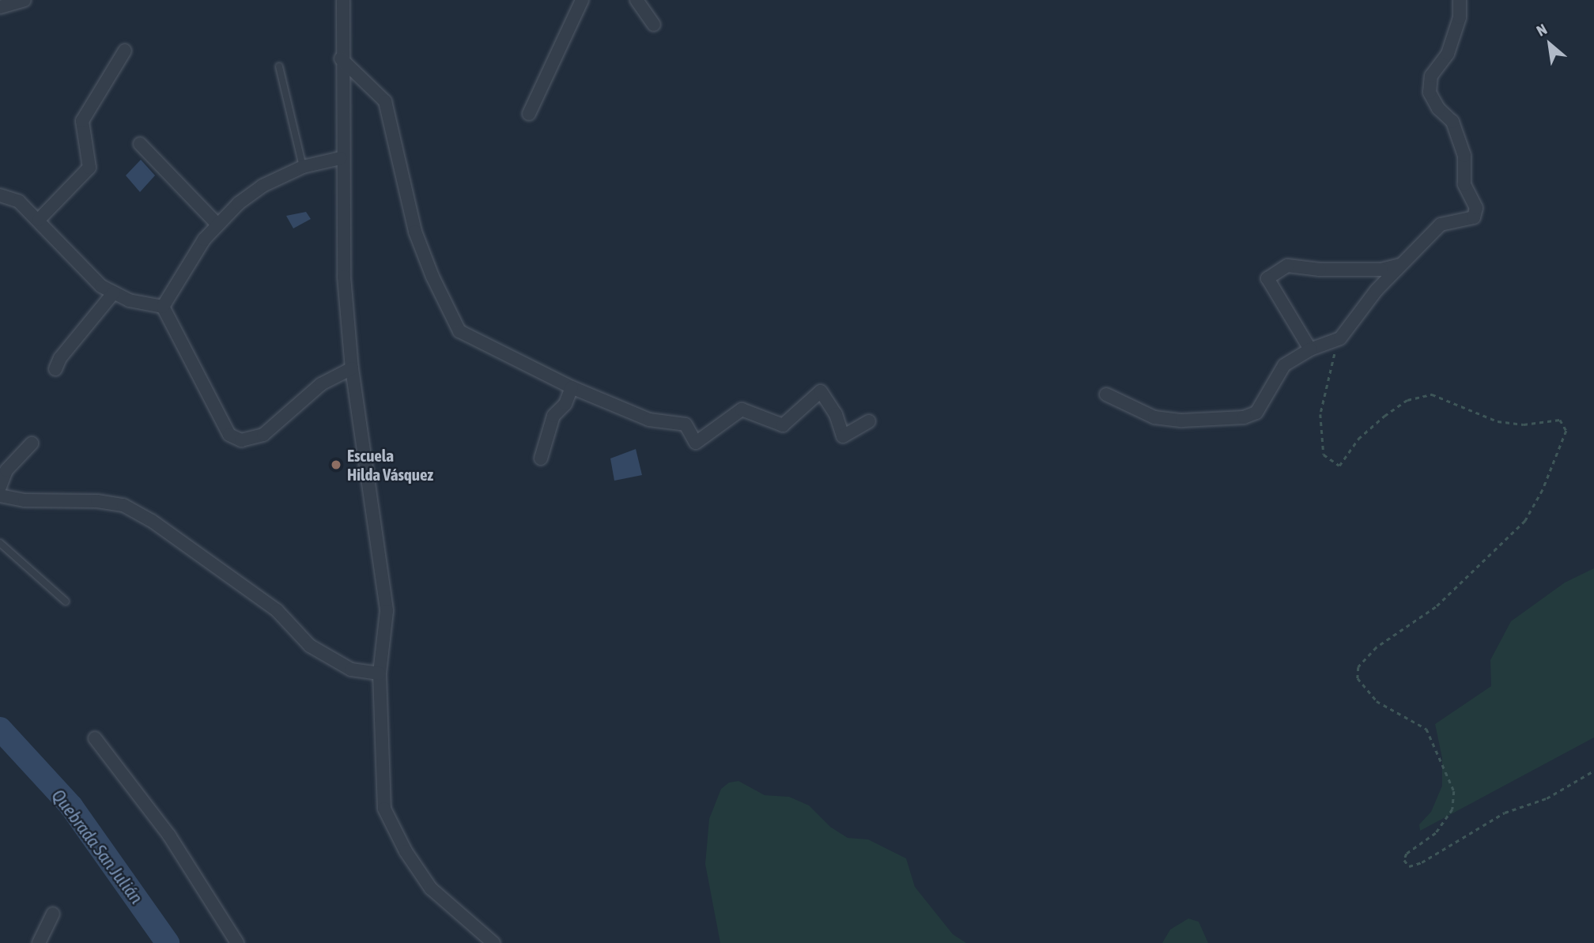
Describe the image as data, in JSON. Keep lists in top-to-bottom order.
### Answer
{
  "water": ["Quebrada San Julián"],
  "places": ["Escuela Hilda Vásquez"],
  "north": "top left"
}
